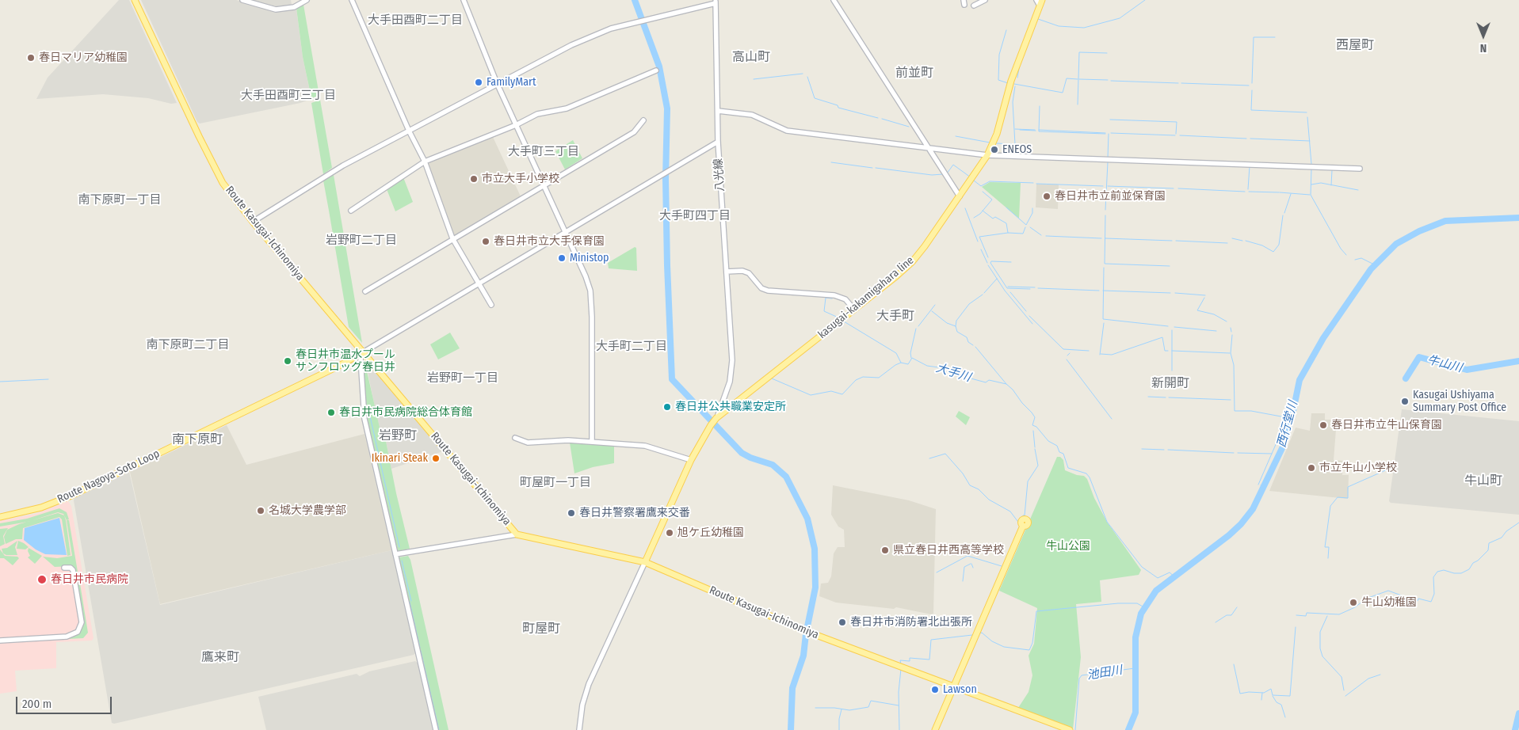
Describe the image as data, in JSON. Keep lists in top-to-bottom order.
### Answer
{
  "streets": {
    "main road": ["Route Kasugai-Ichinomiya", "kasugai-kakamigahara line", "Route Nagoya-Soto Loop"],
    "street": ["八光線"]
  },
  "crossings": [
    ["八光線", "kasugai-kakamigahara line"],
    ["Route Kasugai-Ichinomiya", "kasugai-kakamigahara line"],
    ["Route Kasugai-Ichinomiya", "Route Nagoya-Soto Loop"]
  ],
  "districts": [
    "大手田酉町二丁目",
    "西屋町",
    "高山町",
    "前並町",
    "大手田酉町三丁目",
    "大手町三丁目",
    "南下原町一丁目",
    "大手町四丁目",
    "岩野町二丁目",
    "大手町",
    "南下原町二丁目",
    "大手町二丁目",
    "岩野町一丁目",
    "新開町",
    "岩野町",
    "南下原町",
    "牛山町",
    "町屋町一丁目",
    "町屋町",
    "鷹来町"
  ],
  "water": [
    "牛山川",
    "大手川",
    "西行堂川",
    "池田川"
  ],
  "parks": ["牛山公園"],
  "places": [
    "春日マリア幼稚園",
    "FamilyMart",
    "ENEOS",
    "市立大手小学校",
    "春日井市立前並保育園",
    "春日井市立大手保育園",
    "Ministop",
    "春日井市温水プール サンフロッグ春日井",
    "Kasugai Ushiyama Summary Post Office",
    "春日井公共職業安定所",
    "春日井市民病院総合体育館",
    "春日井市立牛山保育園",
    "Ikinari Steak",
    "市立牛山小学校",
    "名城大学農学部",
    "春日井警察署鷹来交番",
    "旭ケ丘幼稚園",
    "県立春日井西高等学校",
    "春日井市民病院",
    "牛山幼稚園",
    "春日井市消防署北出張所",
    "Lawson"
  ],
  "scale_bar": "200 m",
  "north": "bottom"
}
